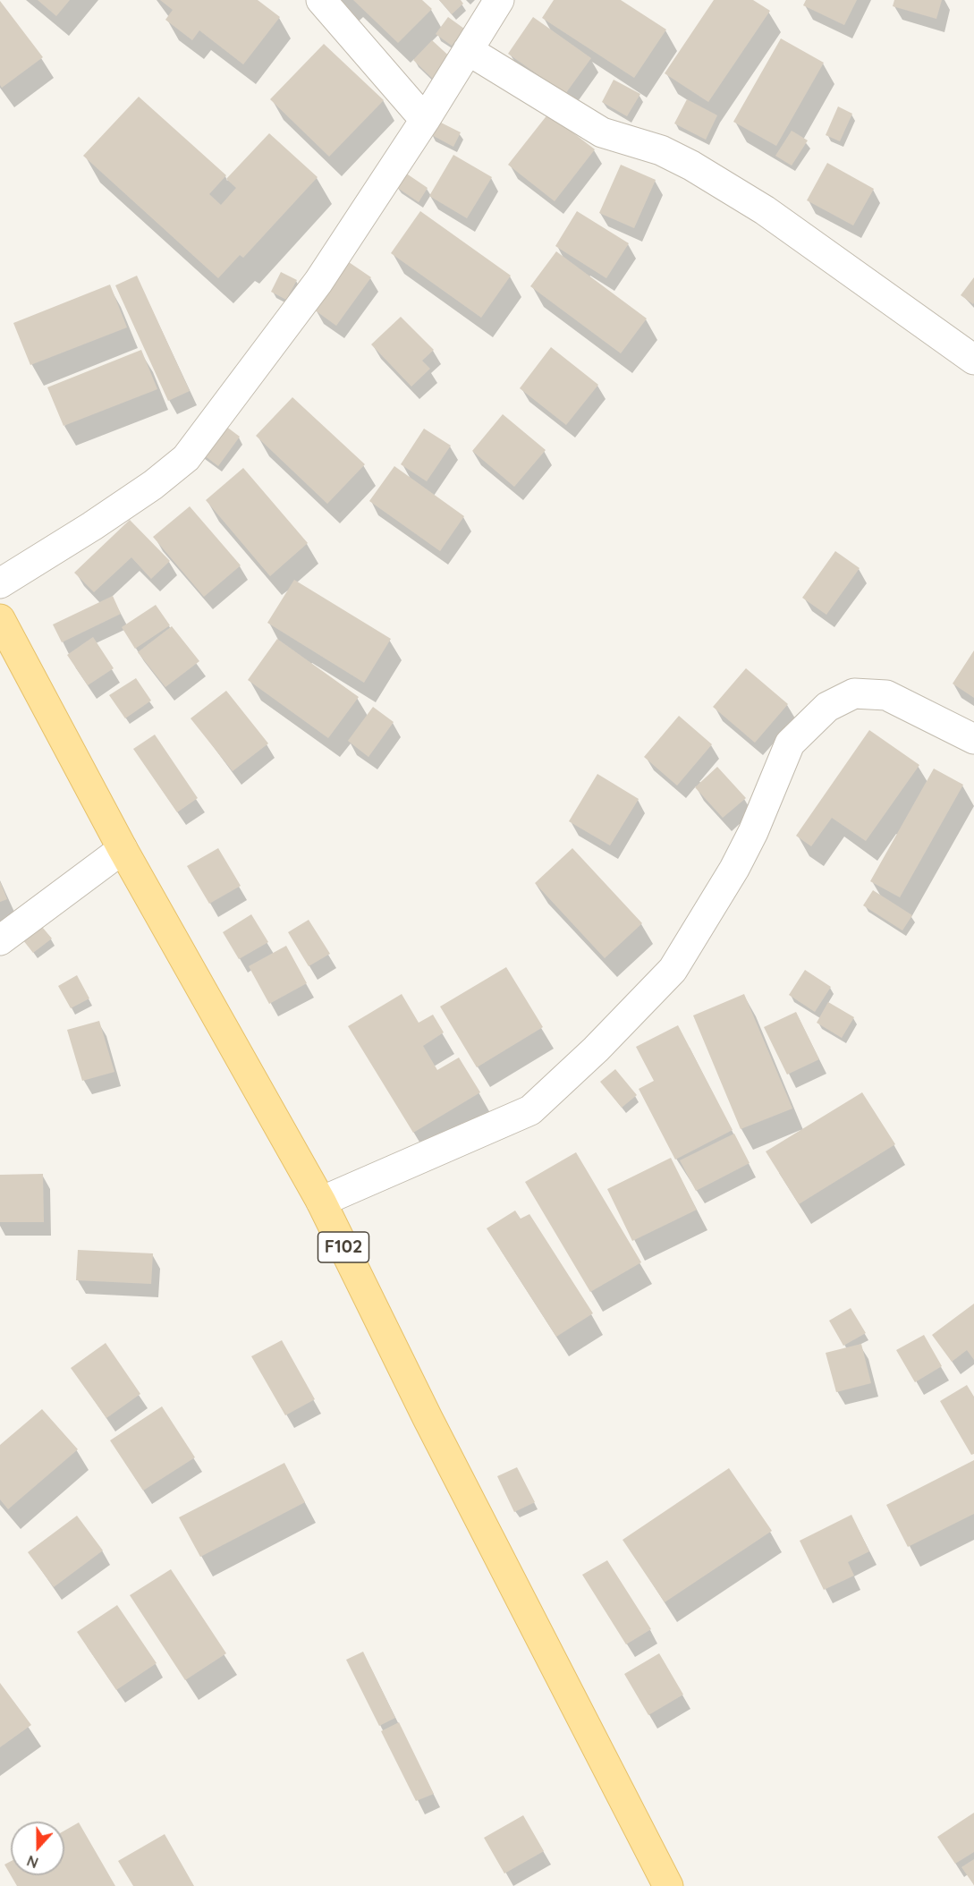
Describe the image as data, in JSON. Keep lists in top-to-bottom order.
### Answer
{
  "streets": {
    "main road": ["F102"]
  },
  "north": "bottom"
}
